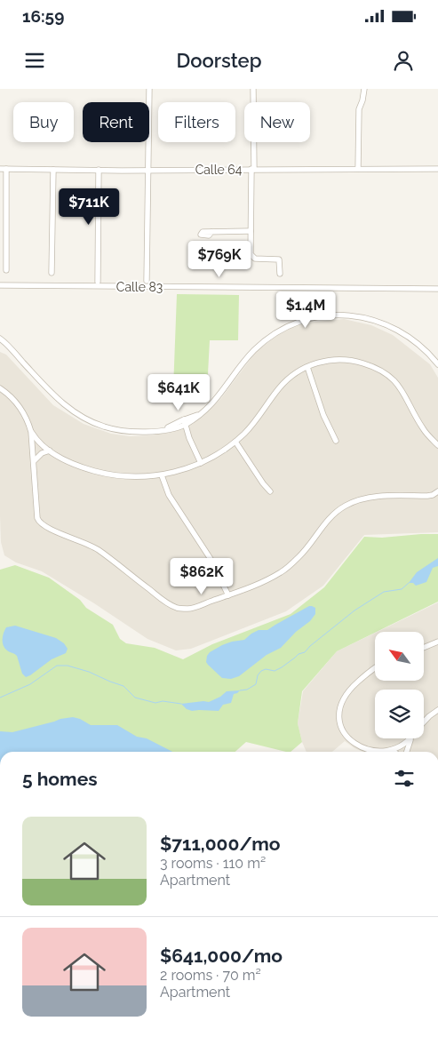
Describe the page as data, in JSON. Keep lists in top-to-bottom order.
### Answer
{
  "streets": {
    "street": ["Calle 64", "Calle 83"]
  },
  "north": "top left",
  "page": {
    "status": "16:59",
    "header": "Doorstep",
    "chip": [
      "Buy",
      "Rent",
      "Filters",
      "New"
    ],
    "price": [
      "$711K",
      "$769K",
      "$1.4M",
      "$641K",
      "$862K"
    ],
    "heading": "5 homes",
    "list": [
      {
        "name": "$711,000/mo",
        "note": "3 rooms · 110 m² · Apartment"
      },
      {
        "name": "$641,000/mo",
        "note": "2 rooms · 70 m² · Apartment"
      }
    ]
  }
}
